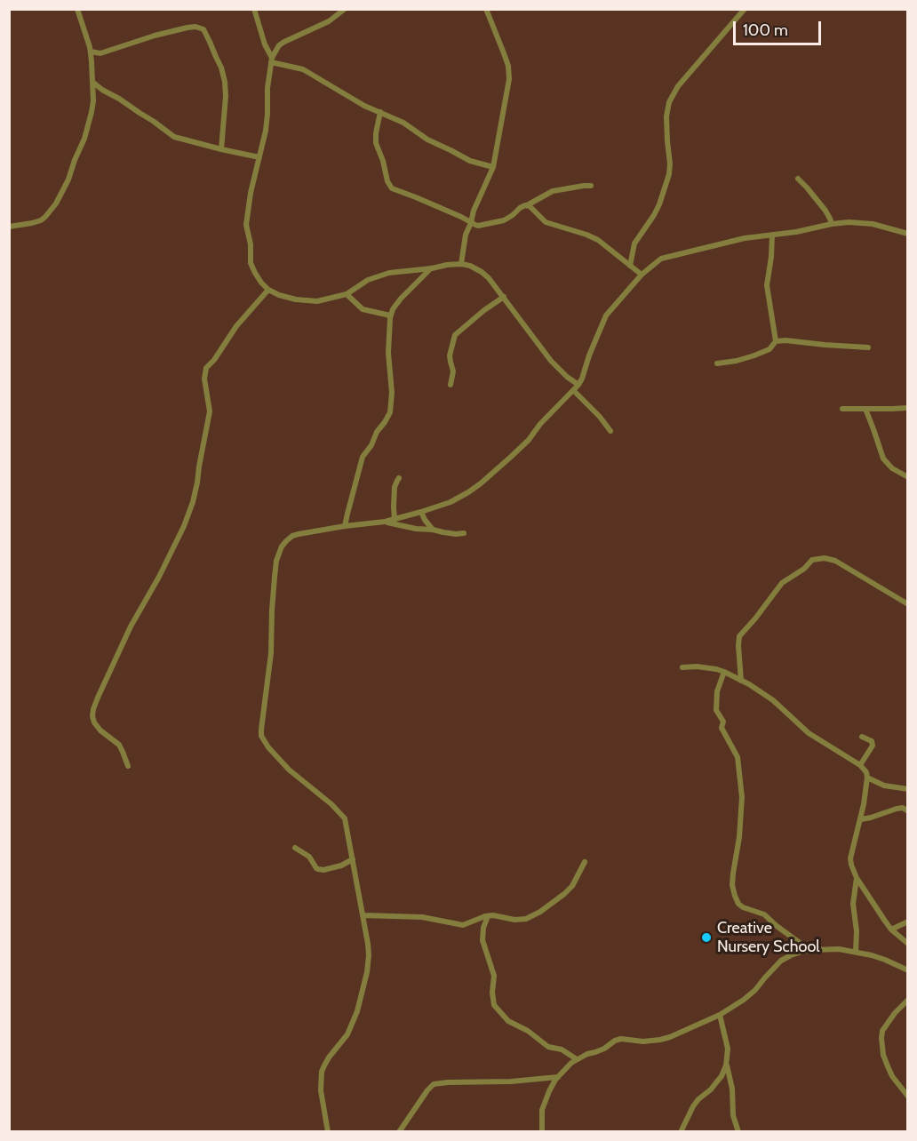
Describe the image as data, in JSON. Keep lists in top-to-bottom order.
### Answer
{
  "places": ["Creative Nursery School"],
  "scale_bar": "100 m"
}
